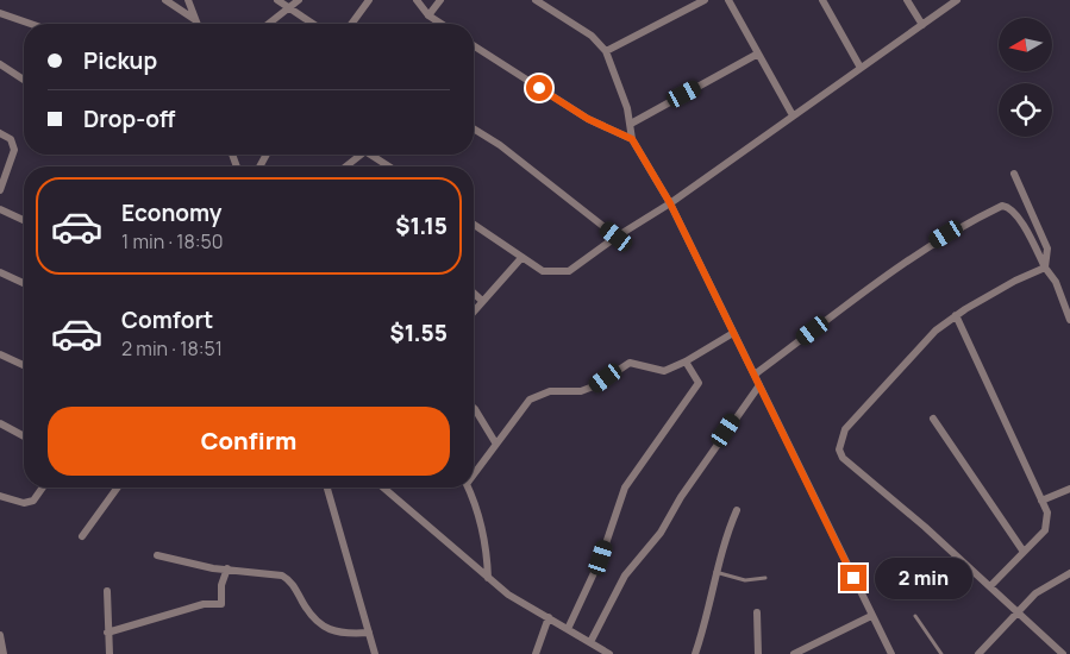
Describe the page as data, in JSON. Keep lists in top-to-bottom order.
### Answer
{
  "north": "left",
  "page": {
    "banner": ["Pickup", "Drop-off"],
    "list": [
      {
        "name": "Economy",
        "note": "1 min · 18:50",
        "value": "$1.15"
      },
      {
        "name": "Comfort",
        "note": "2 min · 18:51",
        "value": "$1.55"
      }
    ],
    "buttons": "Confirm",
    "bubble": "2 min"
  }
}
